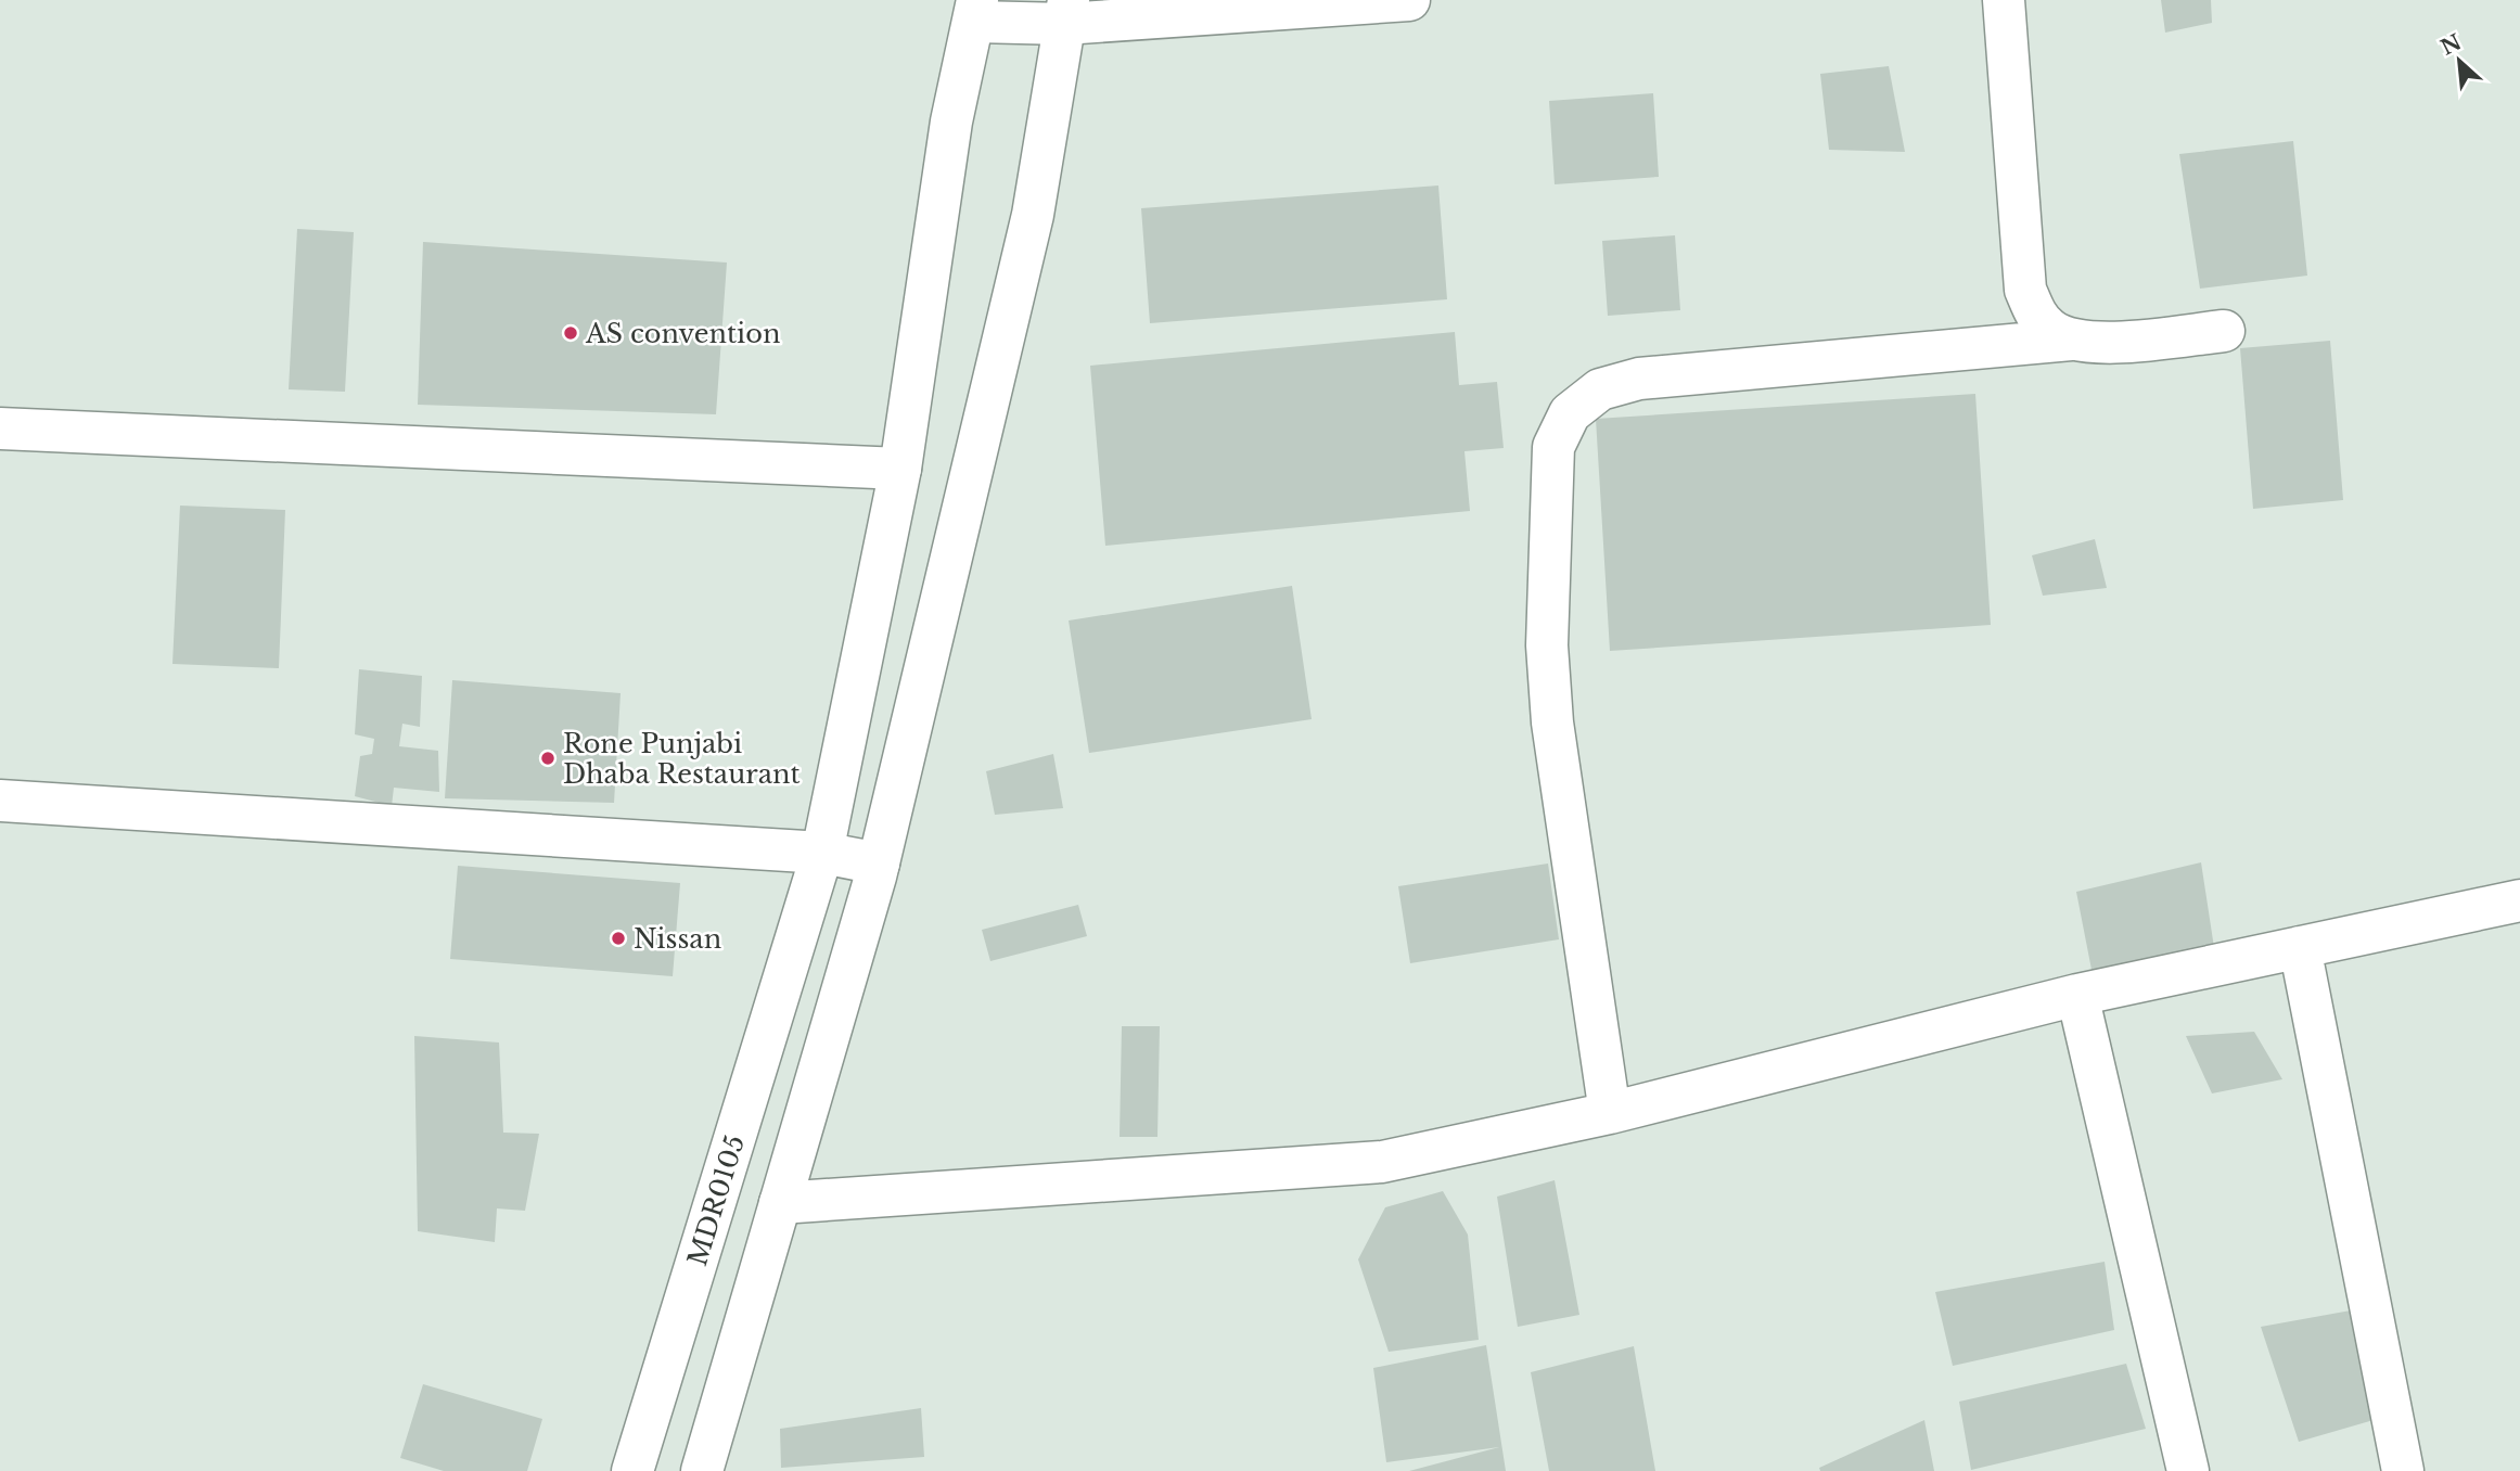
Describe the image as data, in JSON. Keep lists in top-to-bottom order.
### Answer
{
  "streets": {
    "street": ["MDR0105"]
  },
  "places": ["AS convention", "Rone Punjabi Dhaba Restaurant", "Nissan"],
  "north": "top left"
}
